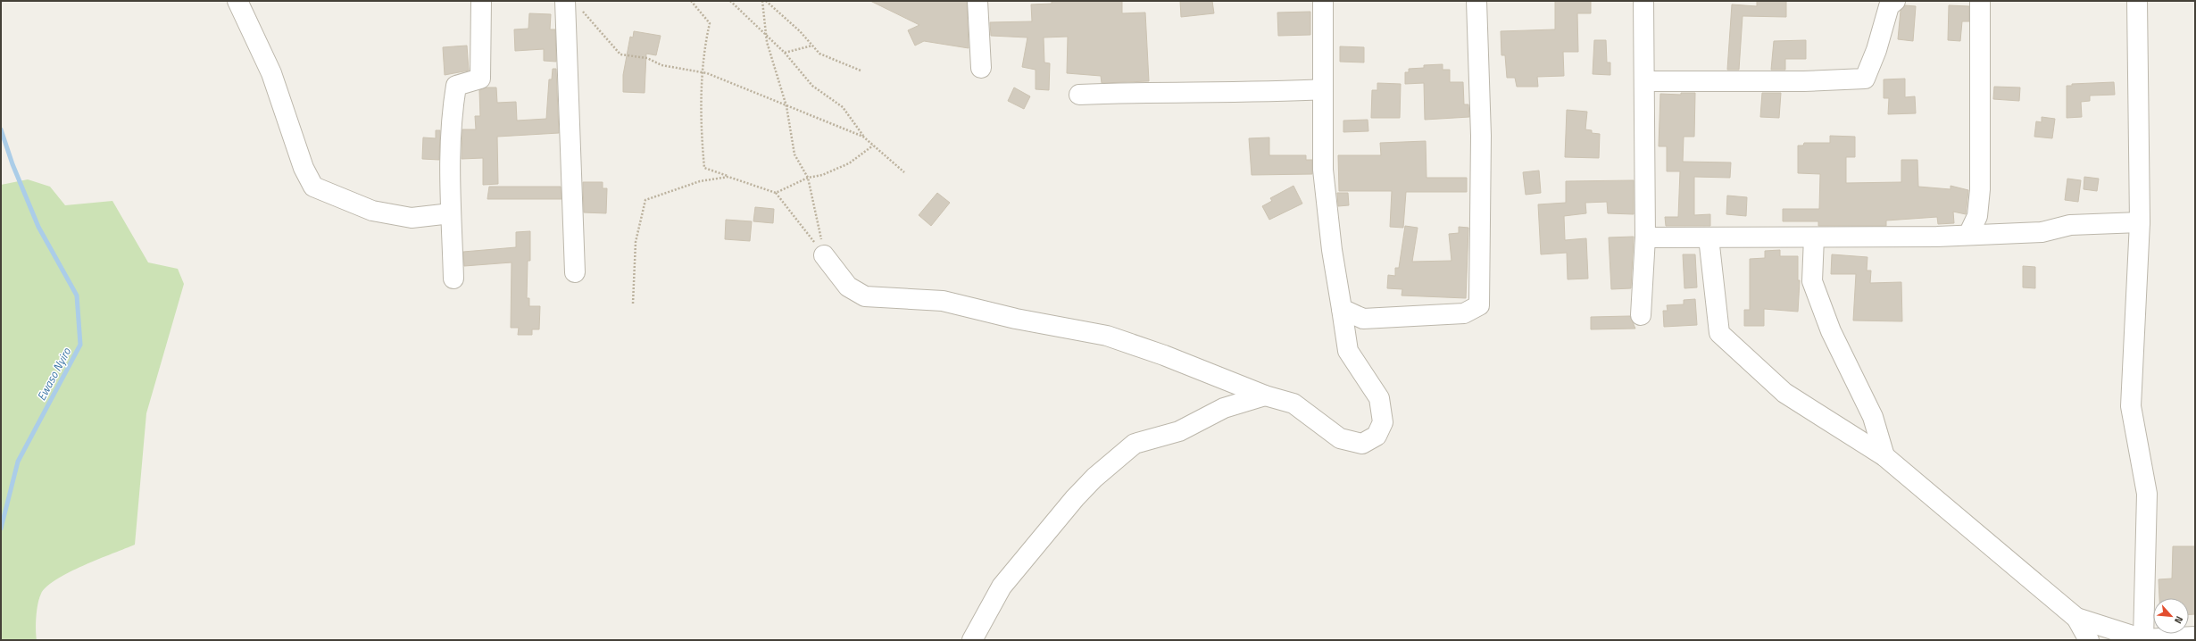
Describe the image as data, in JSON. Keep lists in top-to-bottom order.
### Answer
{
  "water": ["Ewaso Nyiro"],
  "north": "bottom right"
}
